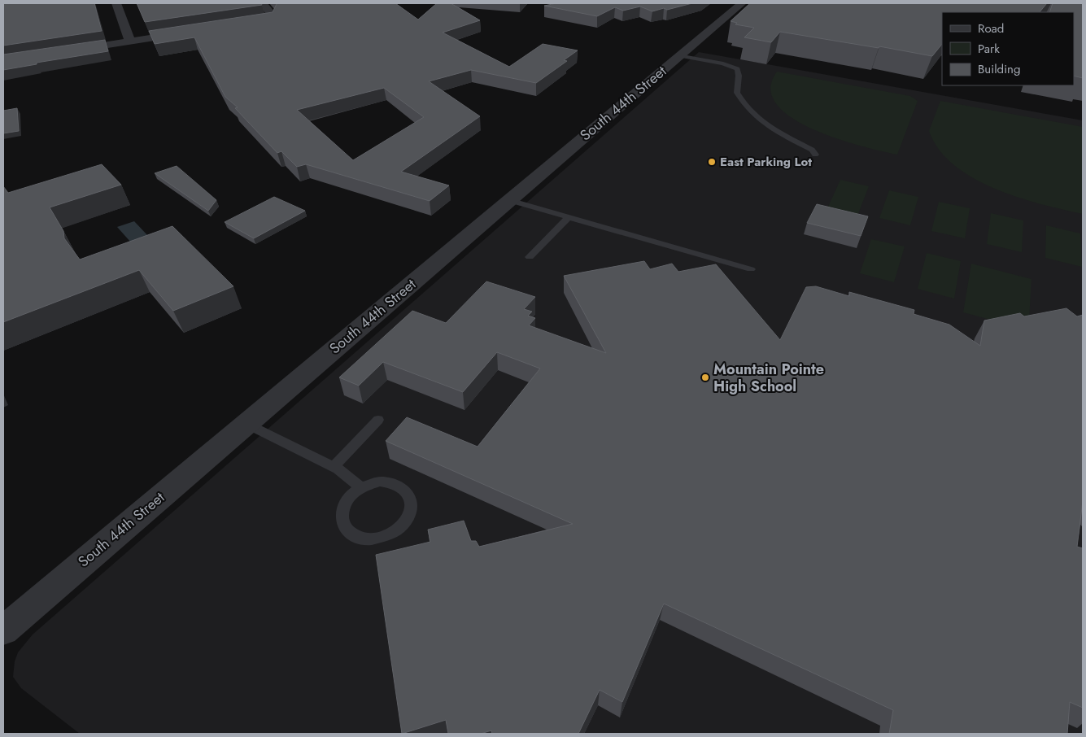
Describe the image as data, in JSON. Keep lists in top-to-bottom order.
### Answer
{
  "streets": {
    "street": ["South 44th Street"]
  },
  "places": ["East Parking Lot", "Mountain Pointe High School"],
  "legend": ["Road", "Park", "Building"]
}
